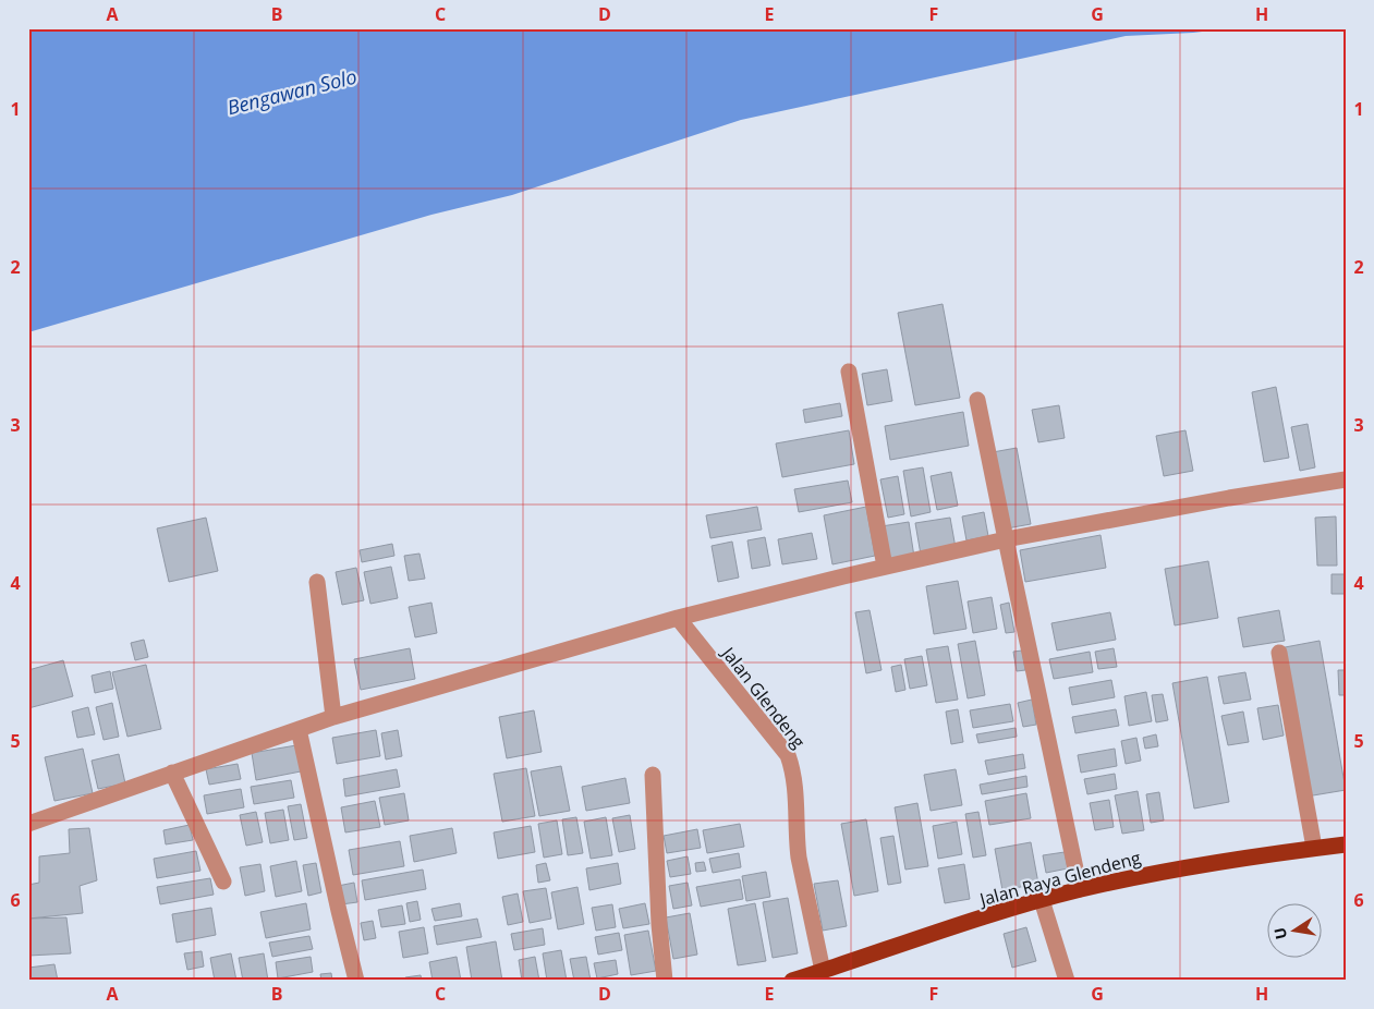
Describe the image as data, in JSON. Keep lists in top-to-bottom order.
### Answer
{
  "streets": {
    "main road": ["Jalan Raya Glendeng"],
    "street": ["Jalan Glendeng"]
  },
  "crossings": [
    ["Jalan Glendeng", "Jalan Raya Glendeng"]
  ],
  "water": ["Bengawan Solo"],
  "north": "left",
  "grid": {
    "columns": [
      "A",
      "B",
      "C",
      "D",
      "E",
      "F",
      "G",
      "H"
    ],
    "rows": [
      "1",
      "2",
      "3",
      "4",
      "5",
      "6"
    ]
  }
}
